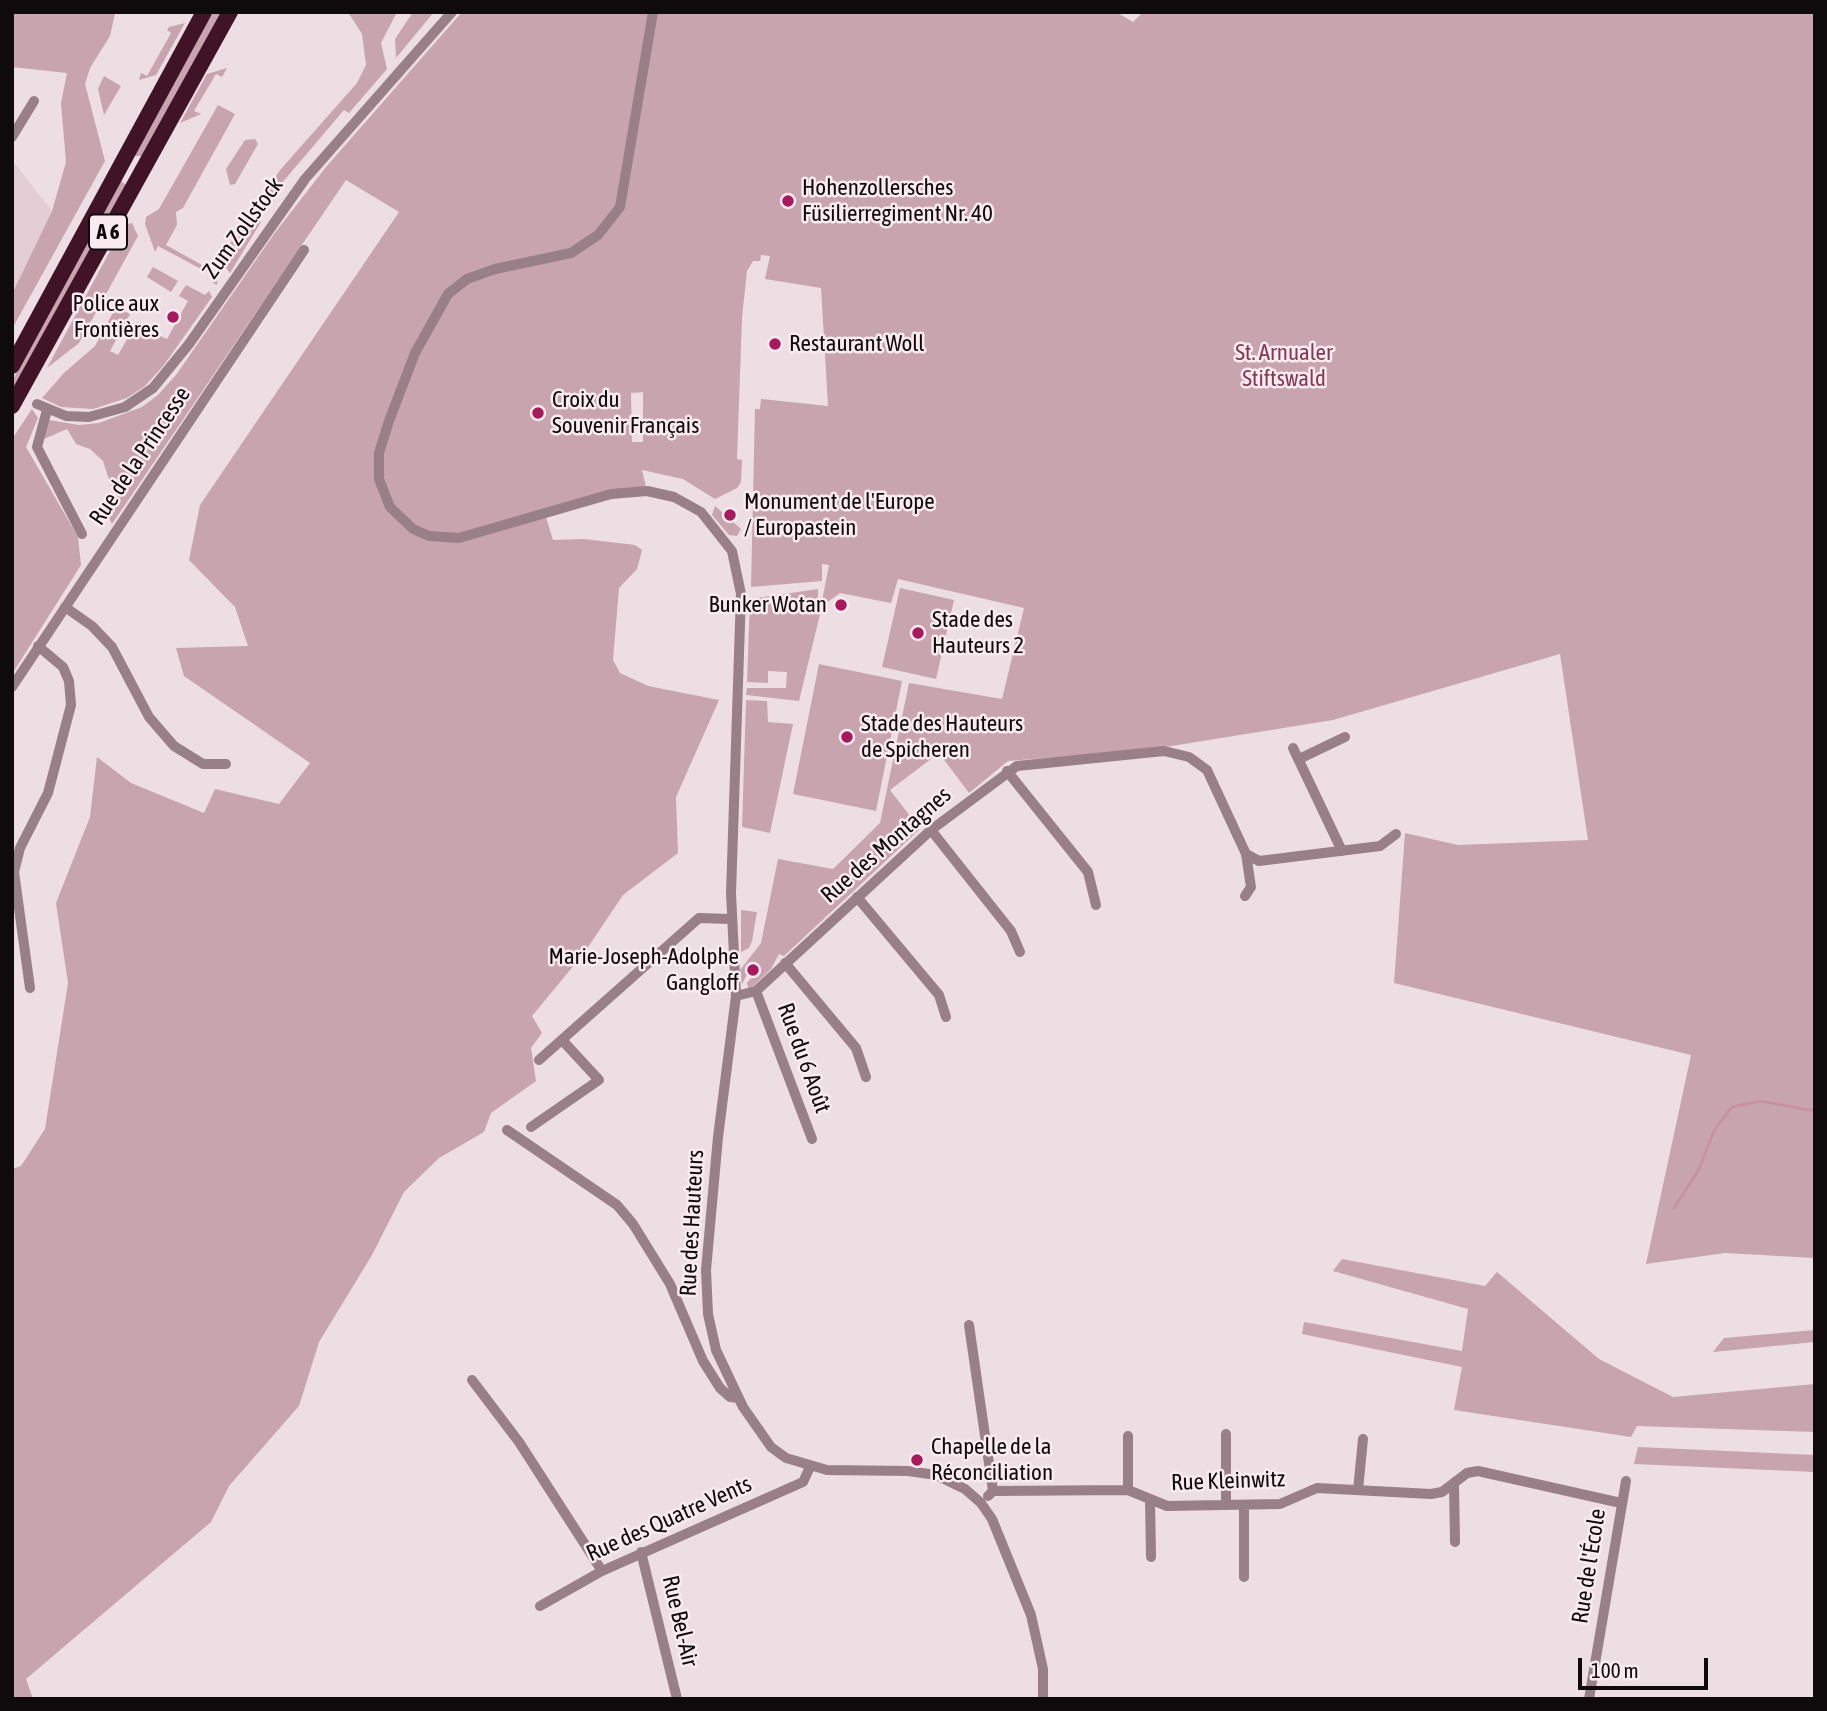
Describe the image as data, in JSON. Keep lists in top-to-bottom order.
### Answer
{
  "streets": {
    "highway": ["A 6"],
    "street": [
      "Zum Zollstock",
      "Rue de la Princesse",
      "Rue des Montagnes",
      "Rue du 6 Août",
      "Rue des Hauteurs",
      "Rue Kleinwitz",
      "Rue des Quatre Vents",
      "Rue de l'École",
      "Rue Bel-Air"
    ]
  },
  "crossings": [
    ["Rue des Montagnes", "Rue du 6 Août"],
    ["Rue des Montagnes", "Rue des Hauteurs"],
    ["Rue des Hauteurs", "Rue des Quatre Vents"],
    ["Rue Kleinwitz", "Rue de l'École"],
    ["Rue des Quatre Vents", "Rue Bel-Air"]
  ],
  "parks": ["St. Arnualer Stiftswald"],
  "places": [
    "Hohenzollersches Füsilierregiment Nr. 40",
    "Police aux Frontières",
    "Restaurant Woll",
    "Croix du Souvenir Français",
    "Monument de l'Europe / Europastein",
    "Bunker Wotan",
    "Stade des Hauteurs 2",
    "Stade des Hauteurs de Spicheren",
    "Marie-Joseph-Adolphe Gangloff",
    "Chapelle de la Réconciliation"
  ],
  "scale_bar": "100 m"
}
